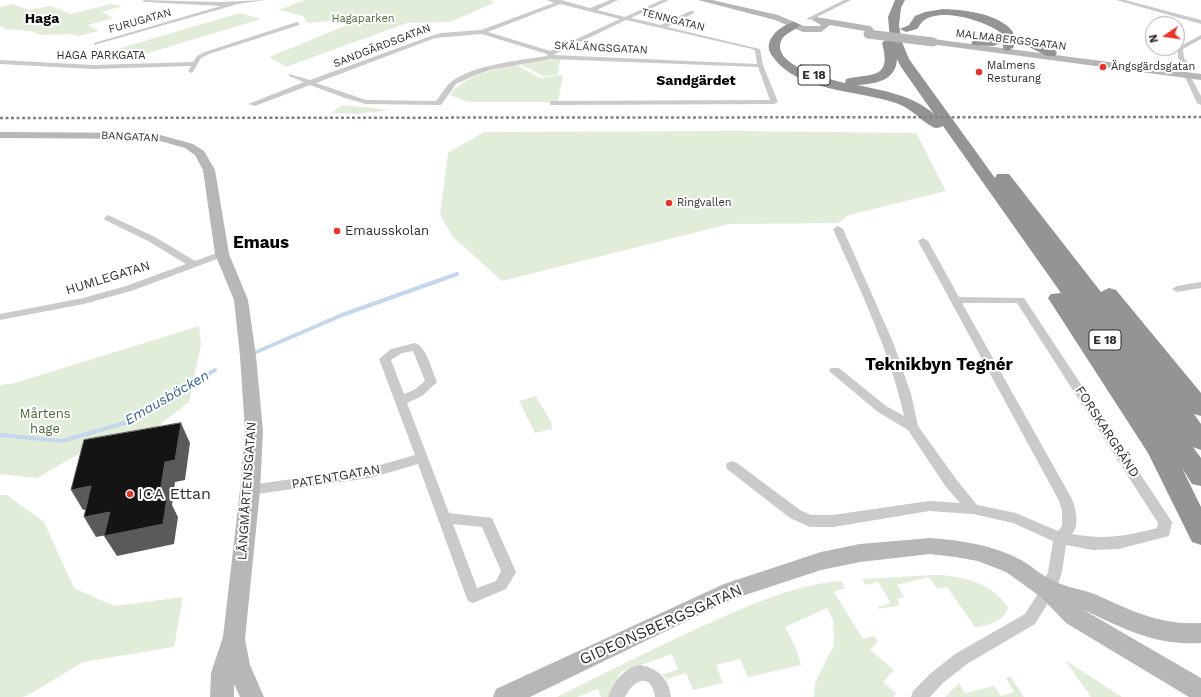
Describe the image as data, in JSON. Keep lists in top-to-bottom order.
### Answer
{
  "streets": {
    "highway": ["E 18"],
    "street": [
      "TENNGATAN",
      "FURUGATAN",
      "MALMABERGSGATAN",
      "SANDGÄRDSGATAN",
      "SKÄLÄNGSGATAN",
      "HAGA PARKGATA",
      "BANGATAN",
      "HUMLEGATAN",
      "FORSKARGRÄND",
      "PATENTGATAN",
      "LÅNGMÅRTENSGATAN",
      "GIDEONSBERGSGATAN"
    ]
  },
  "crossings": [
    ["TENNGATAN", "SANDGÄRDSGATAN"],
    ["TENNGATAN", "SKÄLÄNGSGATAN"],
    ["MALMABERGSGATAN", "E 18"],
    ["SANDGÄRDSGATAN", "SKÄLÄNGSGATAN"],
    ["BANGATAN", "HUMLEGATAN"],
    ["BANGATAN", "LÅNGMÅRTENSGATAN"],
    ["HUMLEGATAN", "LÅNGMÅRTENSGATAN"],
    ["PATENTGATAN", "LÅNGMÅRTENSGATAN"]
  ],
  "districts": [
    "Haga",
    "Sandgärdet",
    "Emaus",
    "Teknikbyn Tegnér"
  ],
  "water": ["Emausbäcken"],
  "parks": ["Hagaparken", "Mårtens hage"],
  "places": [
    "Ängsgärdsgatan",
    "Malmens Resturang",
    "Ringvallen",
    "Emausskolan",
    "ICA Ettan"
  ],
  "north": "left"
}
